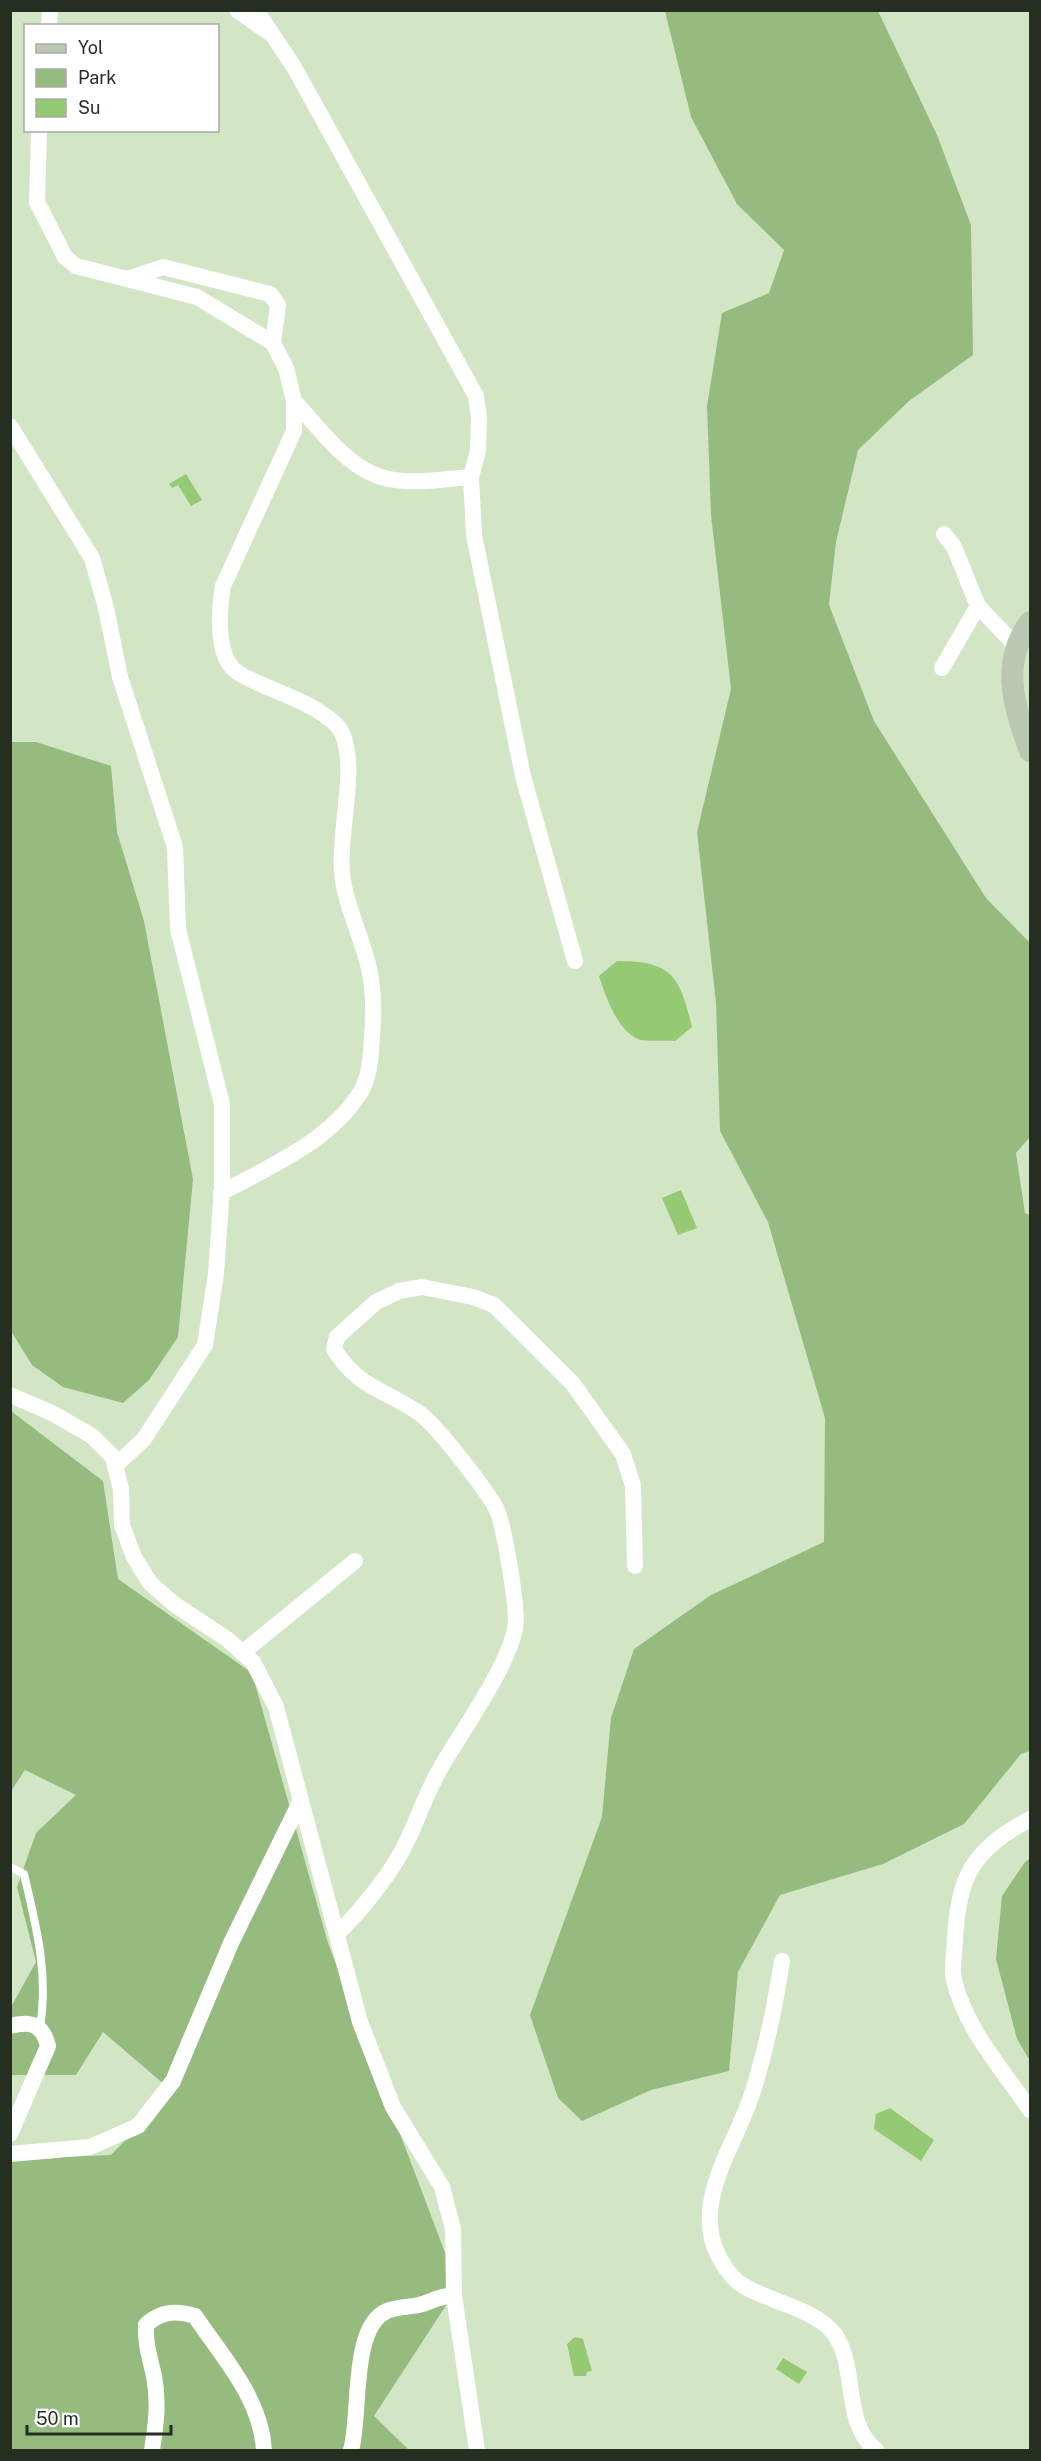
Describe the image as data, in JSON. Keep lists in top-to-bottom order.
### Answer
{
  "legend": ["Yol", "Park", "Su"],
  "scale_bar": "50 m"
}
